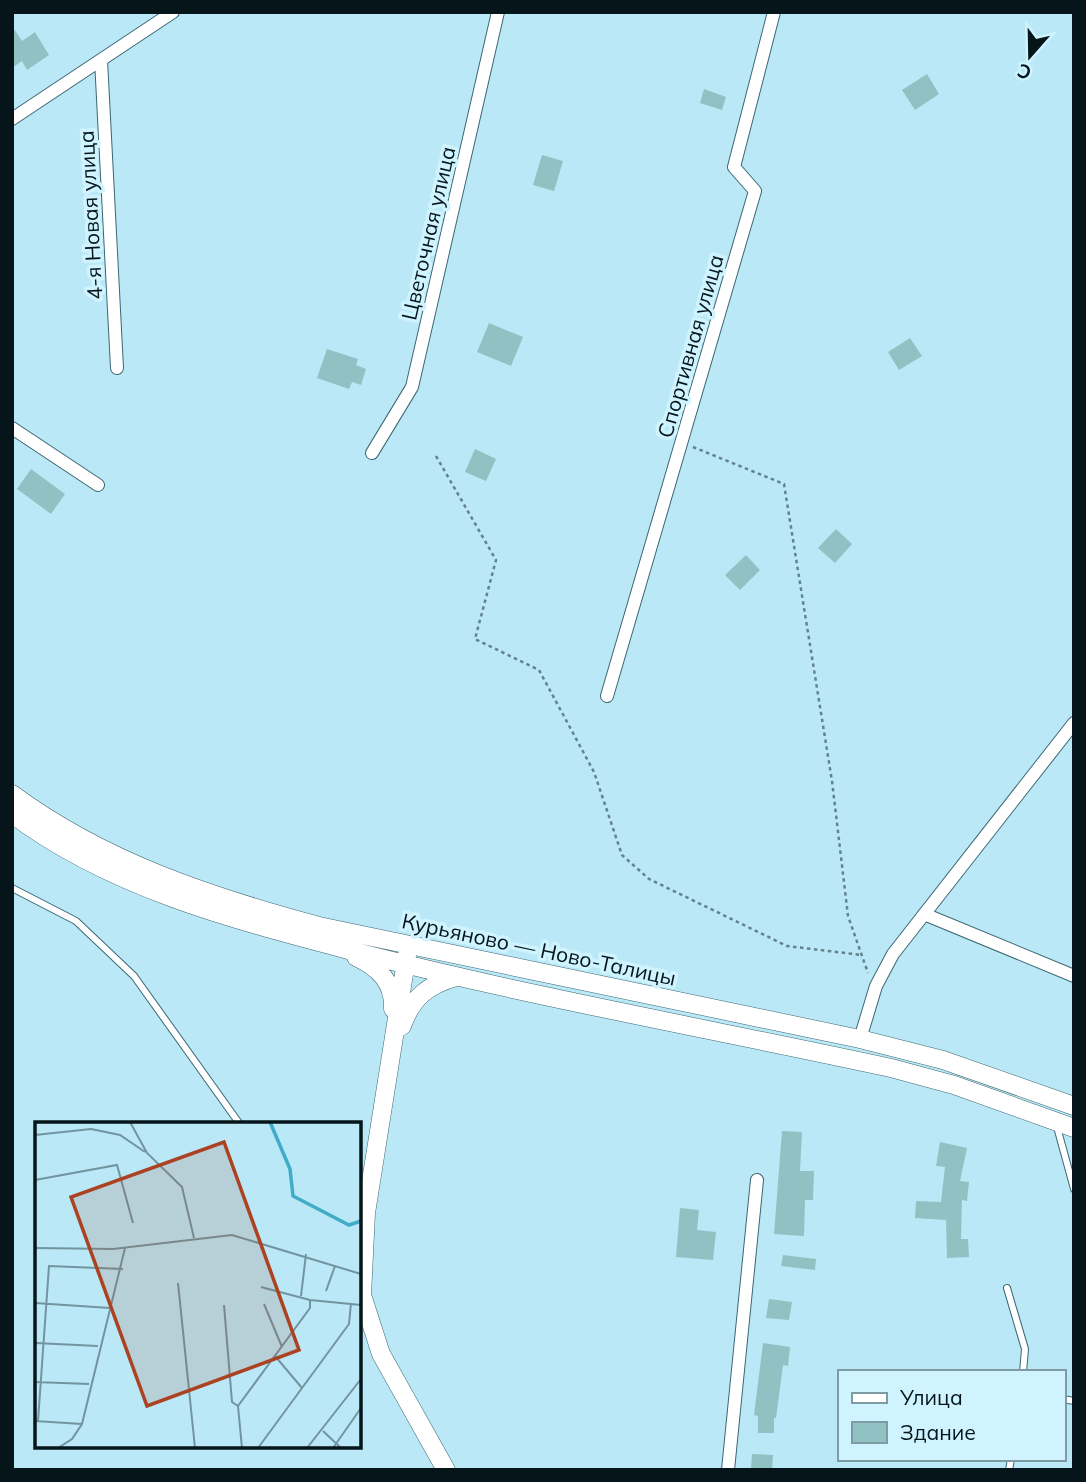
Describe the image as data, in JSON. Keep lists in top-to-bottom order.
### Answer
{
  "streets": {
    "main road": ["Курьяново — Ново-Талицы"],
    "street": ["4-я Новая улица", "Цветочная улица", "Спортивная улица"]
  },
  "legend": ["Улица", "Здание"],
  "north": "bottom"
}
